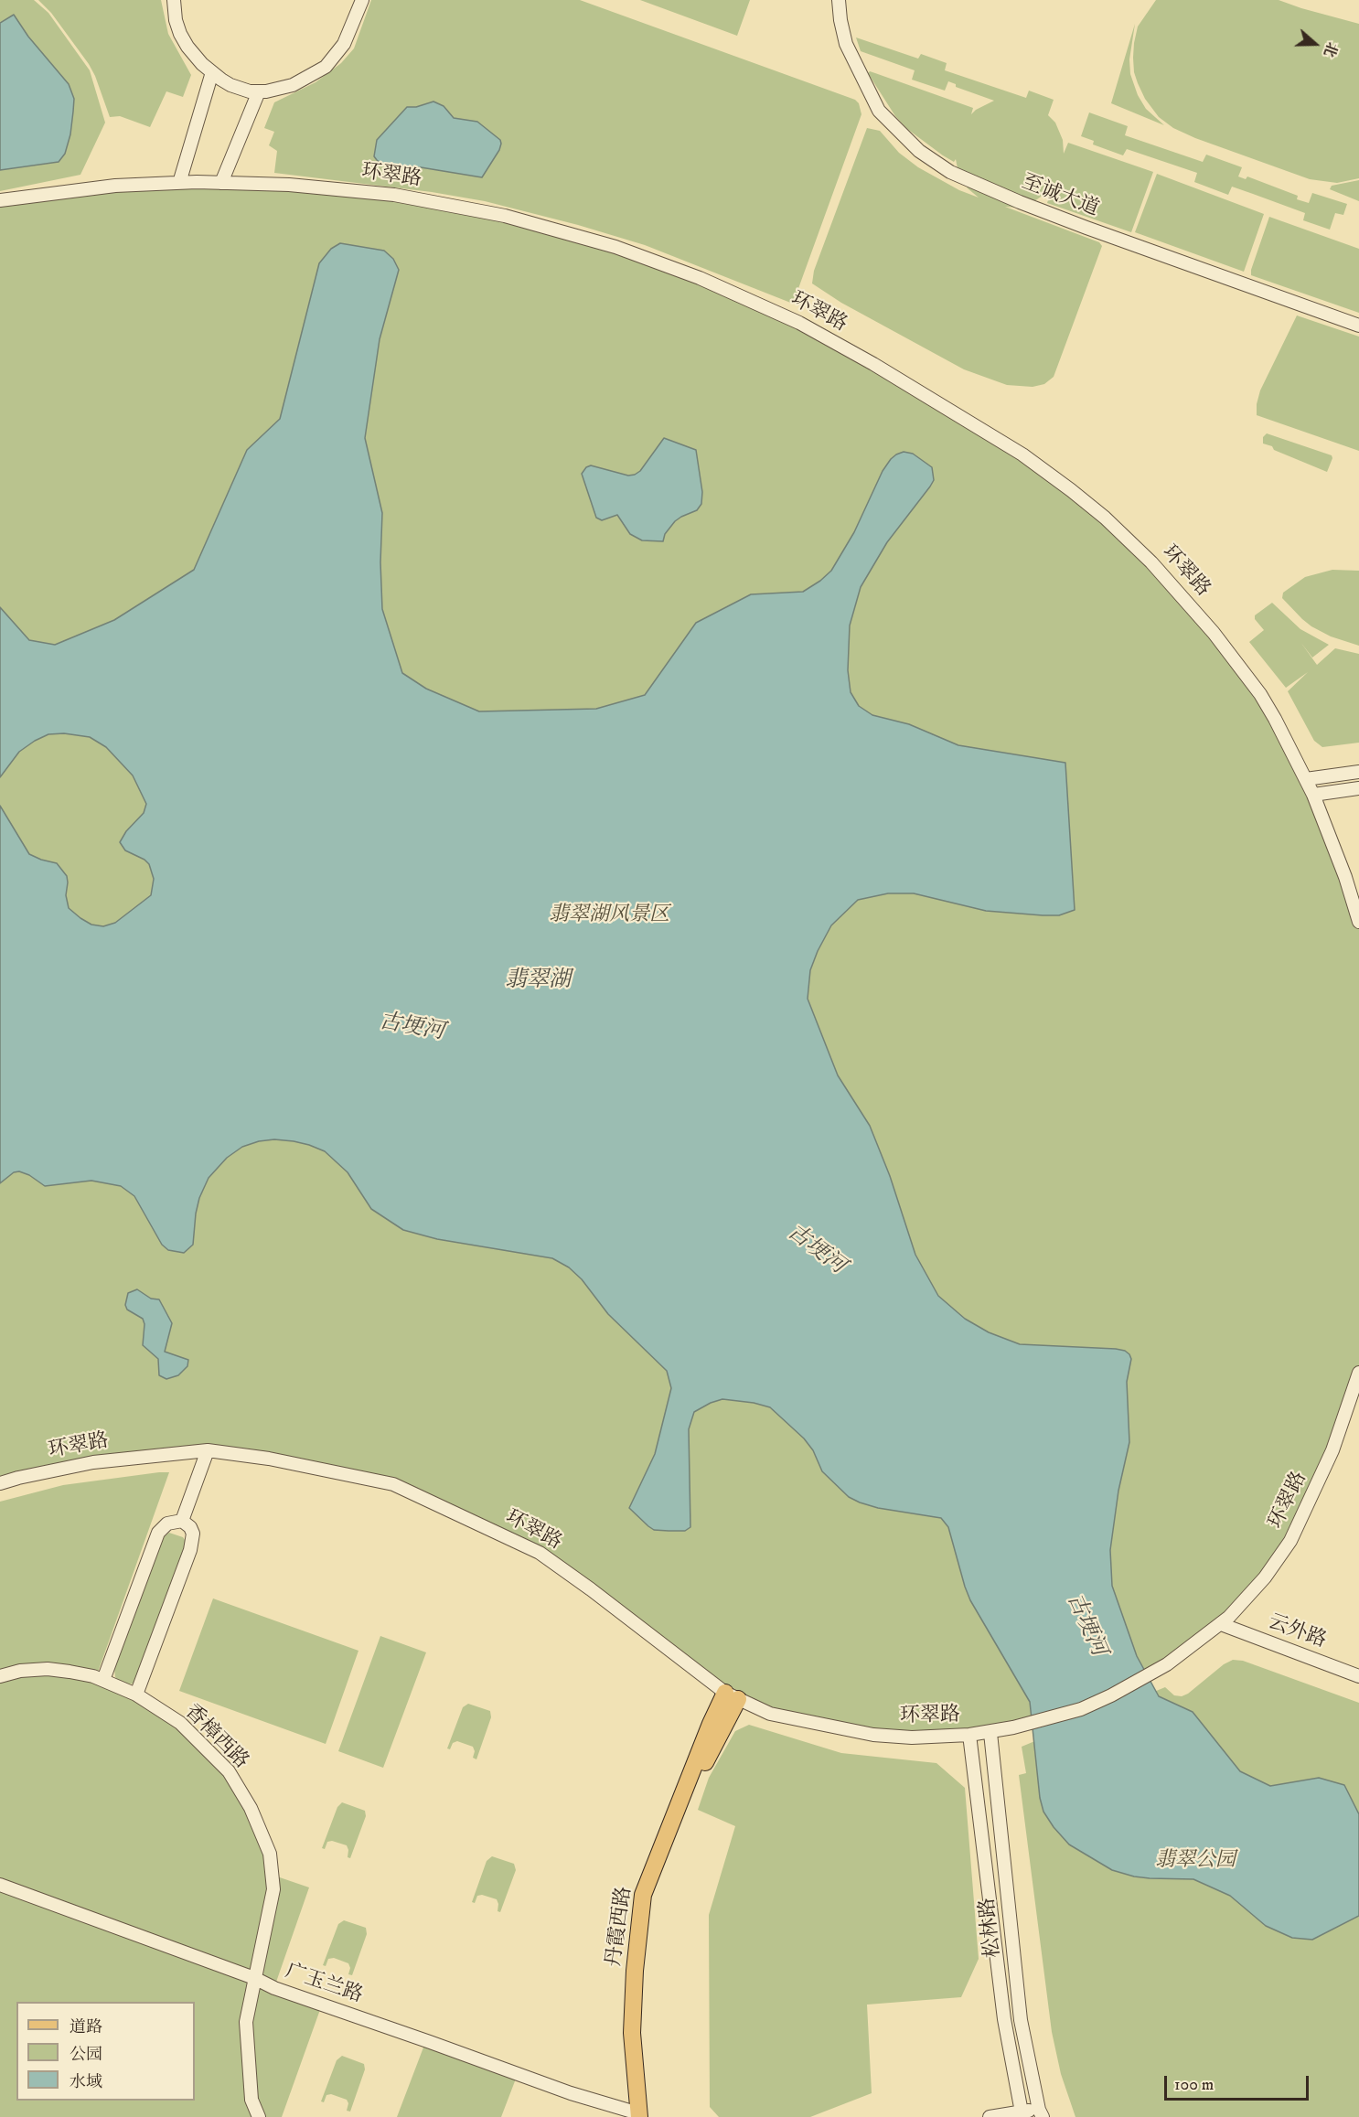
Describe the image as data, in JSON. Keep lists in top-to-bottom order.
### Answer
{
  "streets": {
    "main road": ["丹霞西路"],
    "street": [
      "环翠路",
      "至诚大道",
      "云外路",
      "香樟西路",
      "松林路",
      "广玉兰路"
    ]
  },
  "crossings": [
    ["环翠路", "云外路"],
    ["环翠路", "丹霞西路"],
    ["环翠路", "松林路"],
    ["香樟西路", "广玉兰路"],
    ["丹霞西路", "广玉兰路"]
  ],
  "water": ["翡翠湖", "古埂河"],
  "parks": ["翡翠湖风景区", "翡翠公园"],
  "legend": ["道路", "公园", "水域"],
  "scale_bar": "100 m",
  "north": "right"
}
